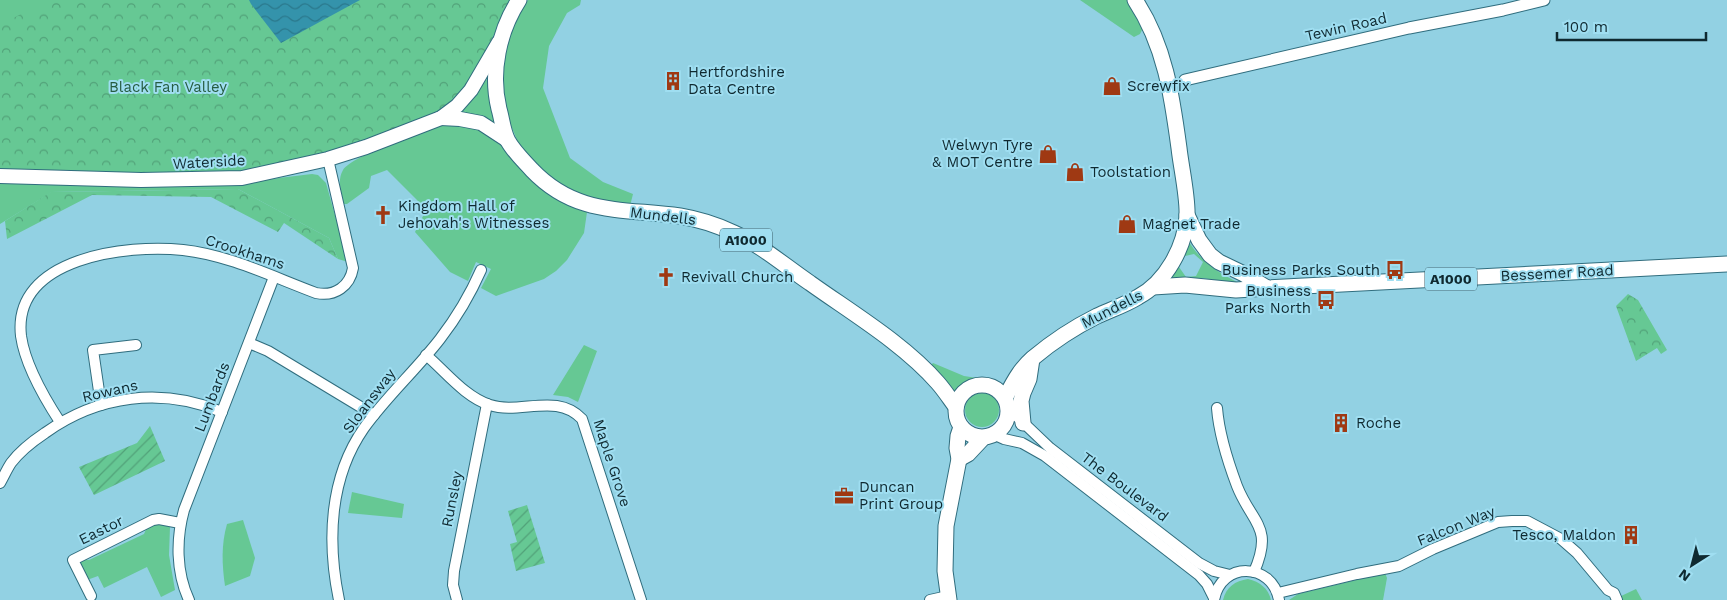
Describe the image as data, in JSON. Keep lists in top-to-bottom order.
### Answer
{
  "streets": {
    "main road": [
      "Waterside",
      "Mundells",
      "A1000",
      "Bessemer Road"
    ],
    "street": [
      "Tewin Road",
      "Crookhams",
      "Rowans",
      "Lumbards",
      "Sloansway",
      "Maple Grove",
      "The Boulevard",
      "Runsley",
      "Falcon Way",
      "Eastor"
    ]
  },
  "crossings": [
    ["Waterside", "Mundells"],
    ["Waterside", "Crookhams"],
    ["Mundells", "A1000"],
    ["Mundells", "Bessemer Road"],
    ["Mundells", "The Boulevard"],
    ["A1000", "Bessemer Road"],
    ["A1000", "The Boulevard"],
    ["Crookhams", "Rowans"],
    ["Crookhams", "Lumbards"],
    ["Rowans", "Lumbards"],
    ["Lumbards", "Eastor"],
    ["Sloansway", "Maple Grove"],
    ["Maple Grove", "Runsley"]
  ],
  "parks": ["Black Fan Valley"],
  "places": {
    "building": ["Hertfordshire Data Centre", "Roche", "Tesco, Maldon"],
    "shop": [
      "Screwfix",
      "Welwyn Tyre & MOT Centre",
      "Toolstation",
      "Magnet Trade"
    ],
    "church": ["Kingdom Hall of Jehovah's Witnesses", "Revivall Church"],
    "bus stop": ["Business Parks South", "Business Parks North"],
    "office": ["Duncan Print Group"]
  },
  "scale_bar": "100 m",
  "north": "bottom left"
}
